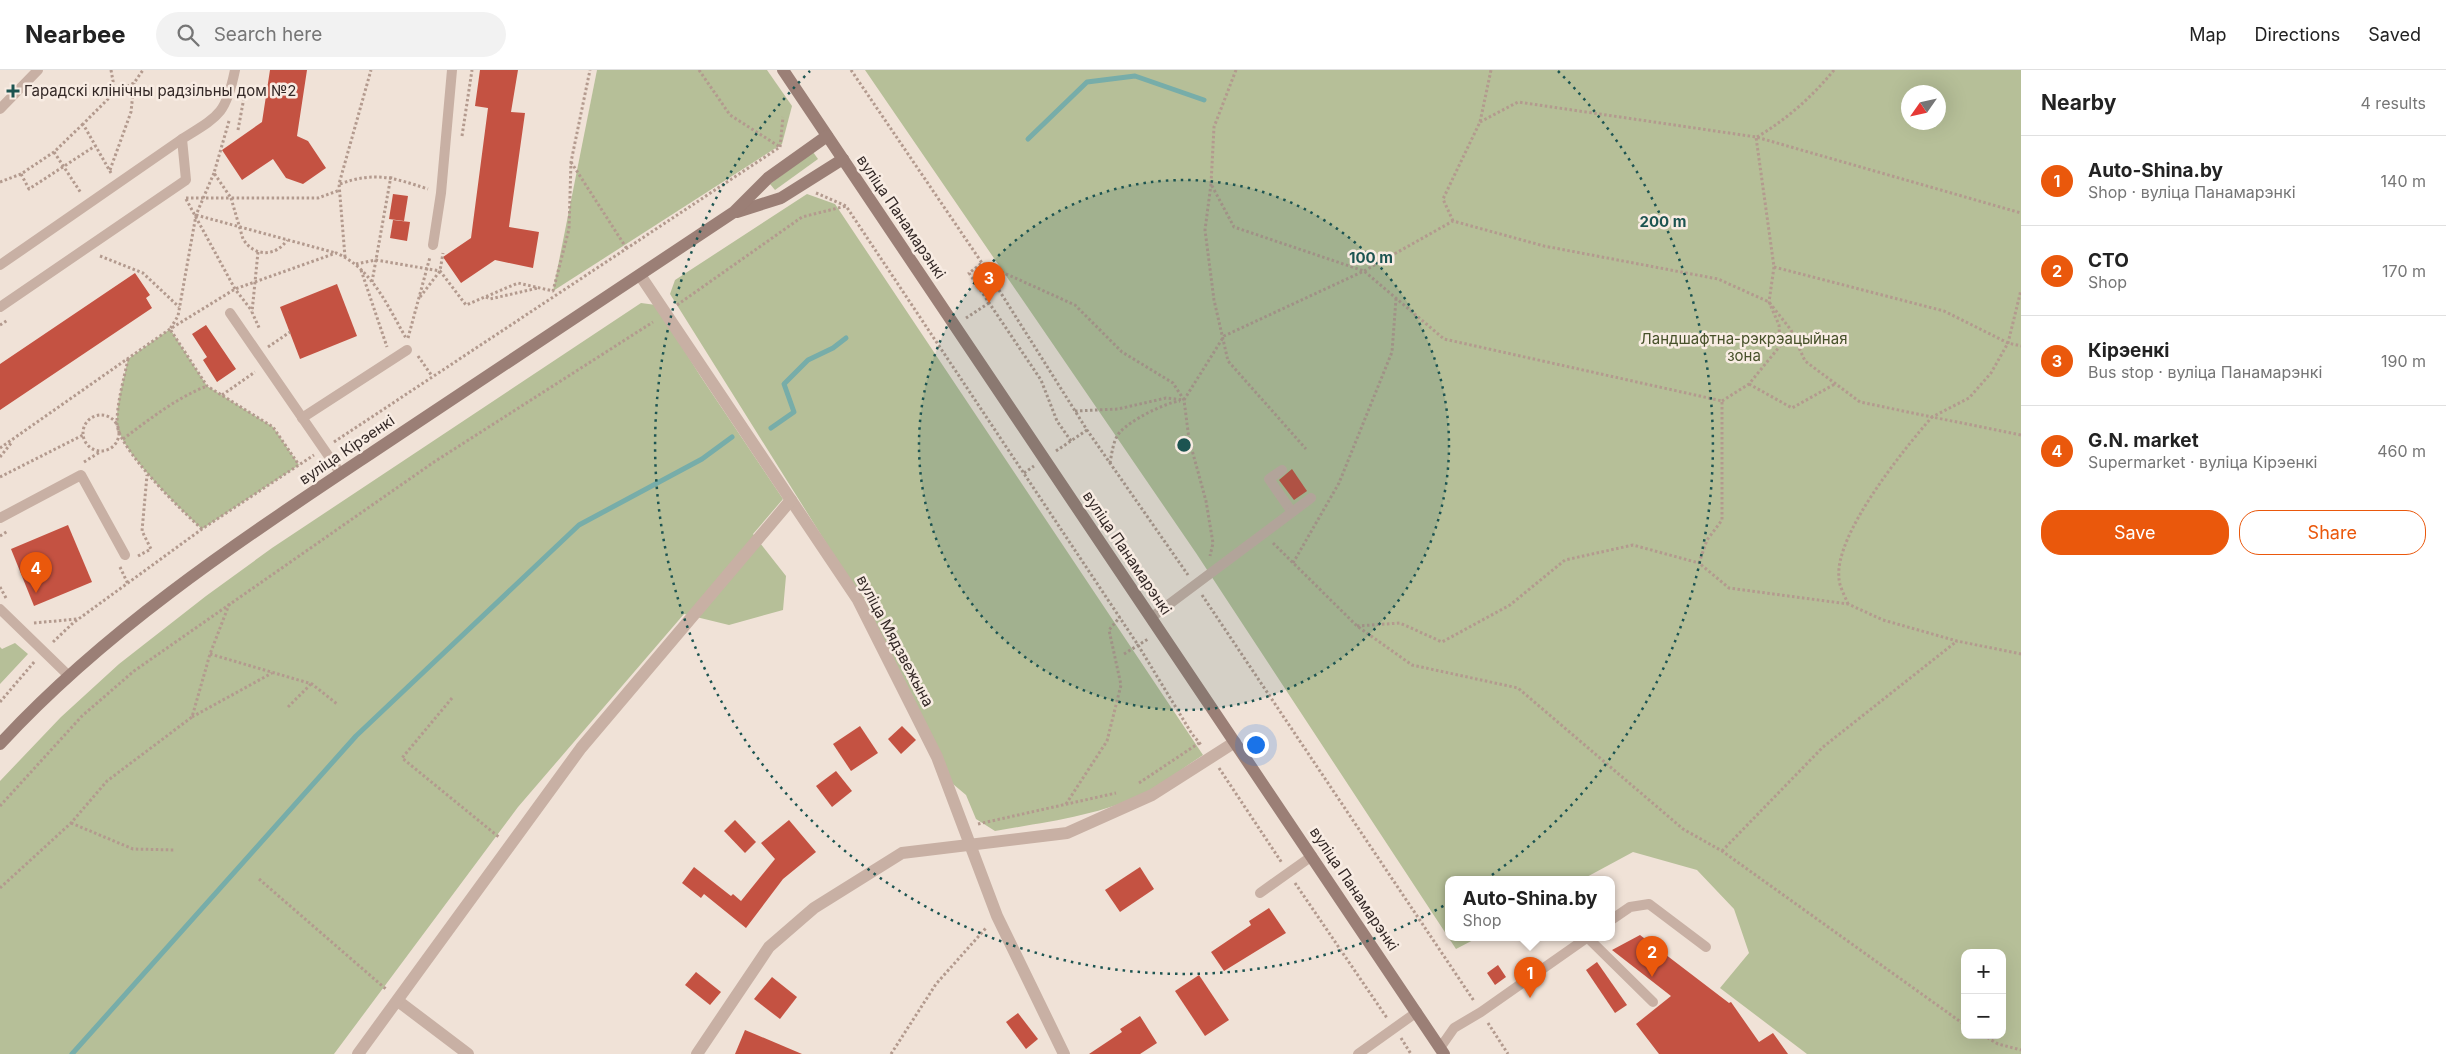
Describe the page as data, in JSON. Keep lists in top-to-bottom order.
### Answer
{
  "streets": {
    "main road": ["вуліца Панамарэнкі", "вуліца Кірэенкі"],
    "street": ["вуліца Мядзвежына"]
  },
  "crossings": [
    ["вуліца Панамарэнкі", "вуліца Кірэенкі"],
    ["вуліца Кірэенкі", "вуліца Мядзвежына"]
  ],
  "parks": ["Ландшафтна-рэкрэацыйная зона"],
  "places": {
    "health": ["Гарадскі клінічны радзільны дом №2"]
  },
  "north": "bottom left",
  "page": {
    "header": "Nearbee",
    "search": "Search here",
    "nav": ["Map", "Directions", "Saved"],
    "heading": ["Nearby", "4 results"],
    "list": [
      {
        "mark": "1",
        "name": "Auto-Shina.by",
        "note": "Shop · вуліца Панамарэнкі",
        "value": "140 m"
      },
      {
        "mark": "2",
        "name": "СТО",
        "note": "Shop",
        "value": "170 m"
      },
      {
        "mark": "3",
        "name": "Кірэенкі",
        "note": "Bus stop · вуліца Панамарэнкі",
        "value": "190 m"
      },
      {
        "mark": "4",
        "name": "G.N. market",
        "note": "Supermarket · вуліца Кірэенкі",
        "value": "460 m"
      }
    ],
    "pins": [
      "3",
      "4",
      "2",
      "1"
    ],
    "buttons": ["Save", "Share"],
    "popup": ["Auto-Shina.by", "Shop"],
    "map_buttons": ["+", "−"]
  },
  "rings": ["200 m", "100 m"]
}
